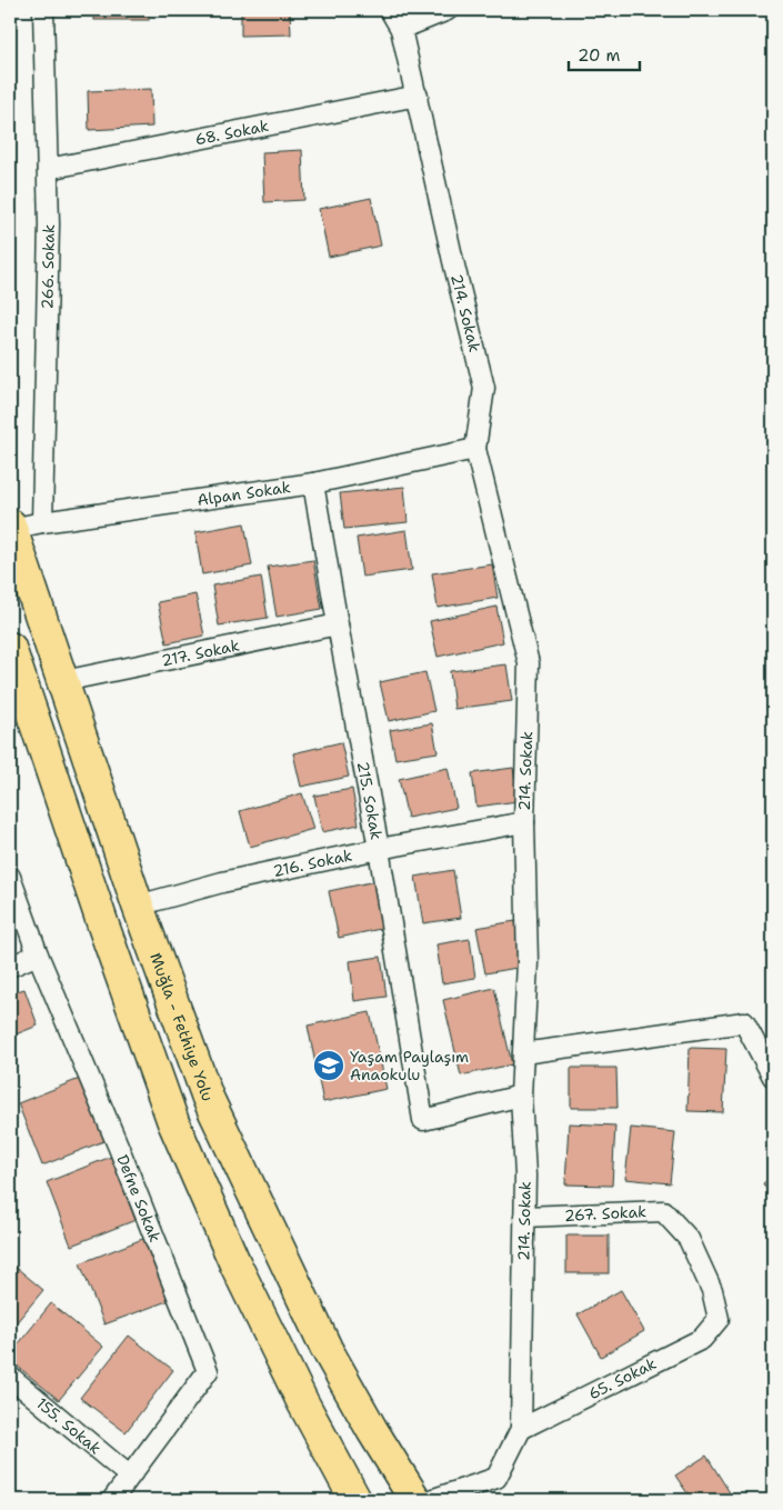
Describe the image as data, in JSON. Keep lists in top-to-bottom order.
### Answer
{
  "streets": {
    "highway": ["Muğla - Fethiye Yolu"],
    "street": [
      "68. Sokak",
      "266. Sokak",
      "214. Sokak",
      "Alpan Sokak",
      "217. Sokak",
      "215. Sokak",
      "216. Sokak",
      "Defne Sokak",
      "267. Sokak",
      "65. Sokak",
      "155. Sokak"
    ]
  },
  "crossings": [
    ["68. Sokak", "266. Sokak"],
    ["68. Sokak", "214. Sokak"],
    ["266. Sokak", "Alpan Sokak"],
    ["214. Sokak", "Alpan Sokak"],
    ["214. Sokak", "215. Sokak"],
    ["214. Sokak", "216. Sokak"],
    ["214. Sokak", "267. Sokak"],
    ["214. Sokak", "65. Sokak"],
    ["Alpan Sokak", "215. Sokak"],
    ["Alpan Sokak", "Muğla - Fethiye Yolu"],
    ["217. Sokak", "215. Sokak"],
    ["217. Sokak", "Muğla - Fethiye Yolu"],
    ["215. Sokak", "216. Sokak"],
    ["216. Sokak", "Muğla - Fethiye Yolu"],
    ["Defne Sokak", "155. Sokak"],
    ["267. Sokak", "65. Sokak"]
  ],
  "places": {
    "school or university": ["Yaşam Paylaşım Anaokulu"]
  },
  "scale_bar": "20 m"
}
